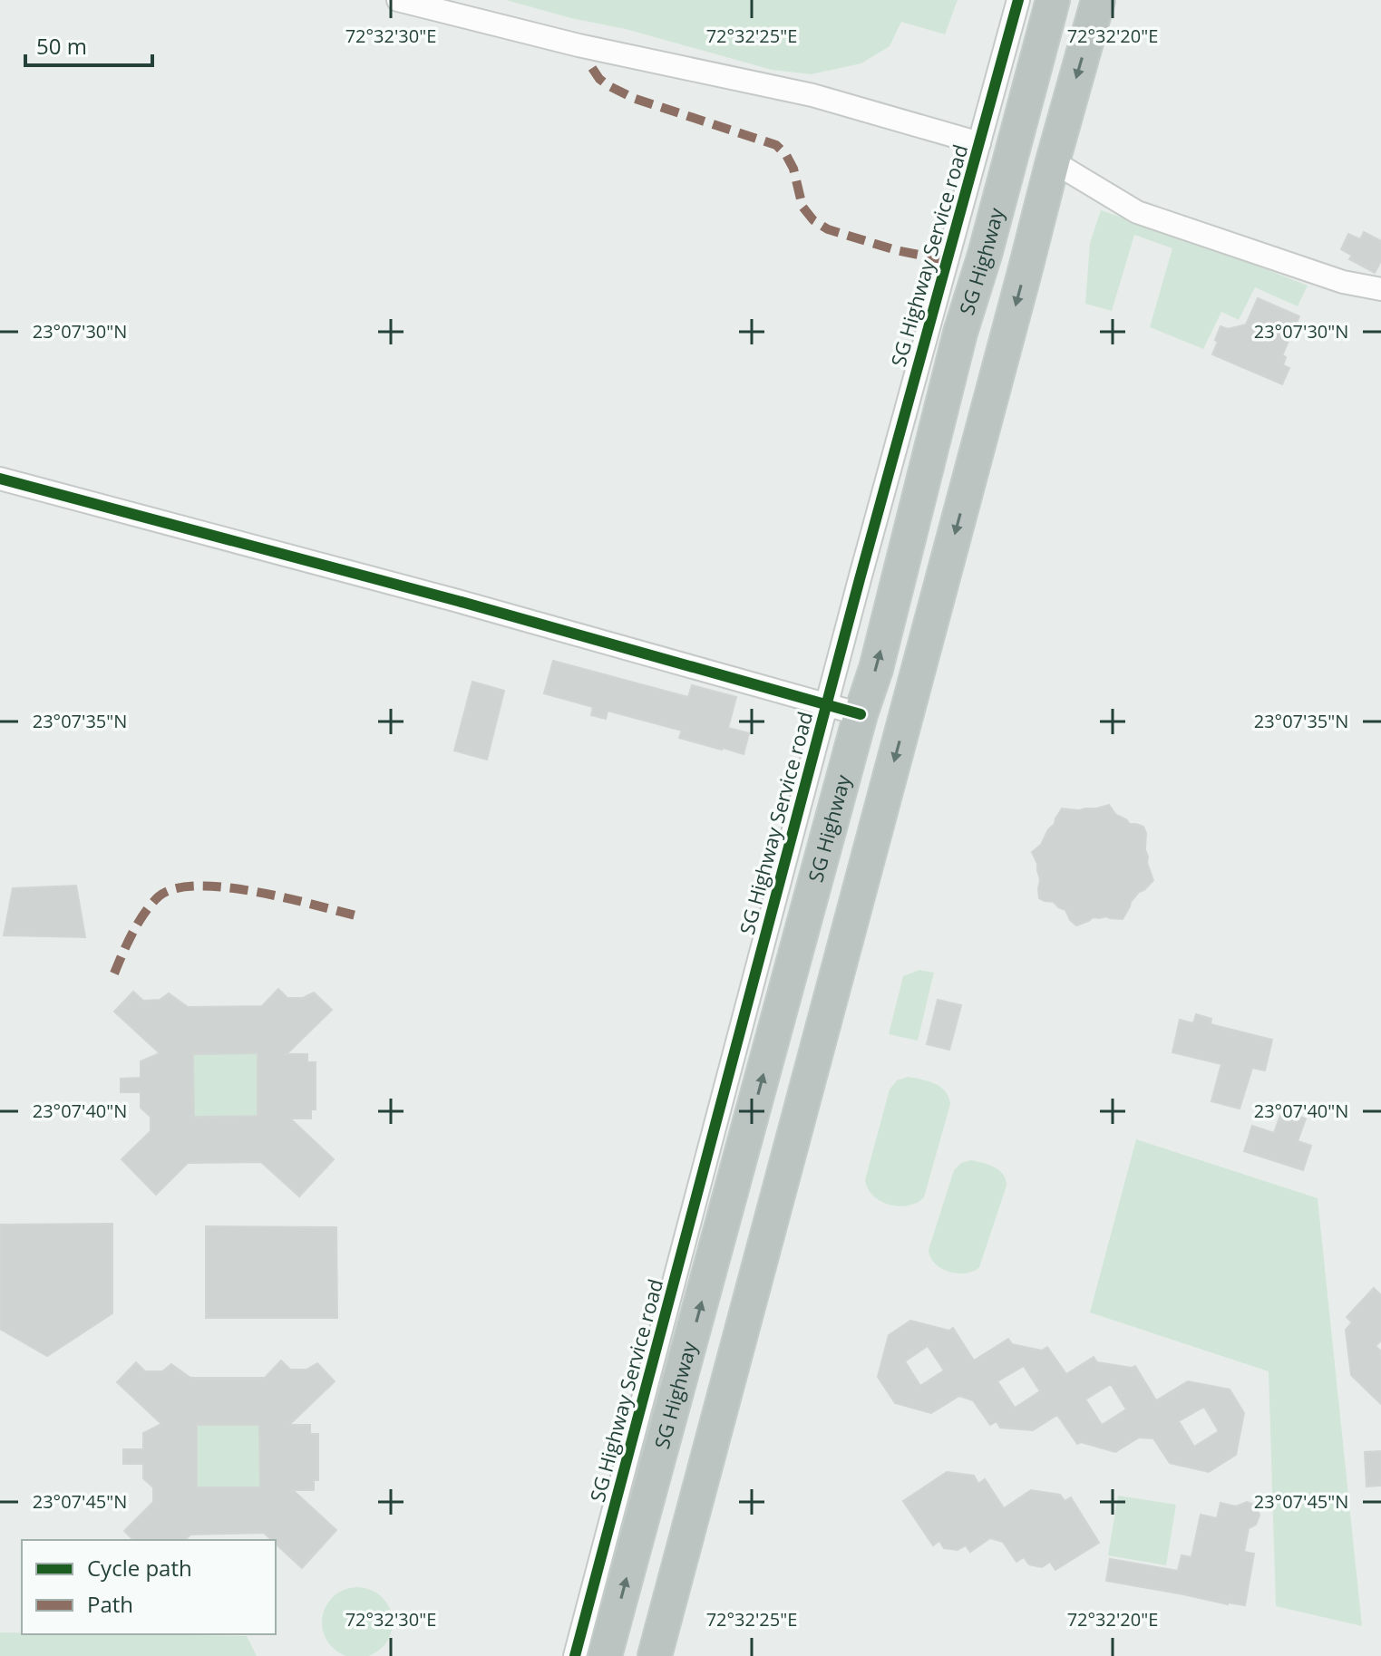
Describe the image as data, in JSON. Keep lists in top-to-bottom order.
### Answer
{
  "streets": {
    "highway": ["SG Highway"],
    "street": ["SG Highway Service road"]
  },
  "legend": ["Cycle path", "Path"],
  "scale_bar": "50 m",
  "coordinates": [
    "72°32'30\"E",
    "72°32'25\"E",
    "72°32'20\"E",
    "23°07'30\"N",
    "23°07'35\"N",
    "23°07'40\"N",
    "23°07'45\"N"
  ]
}
